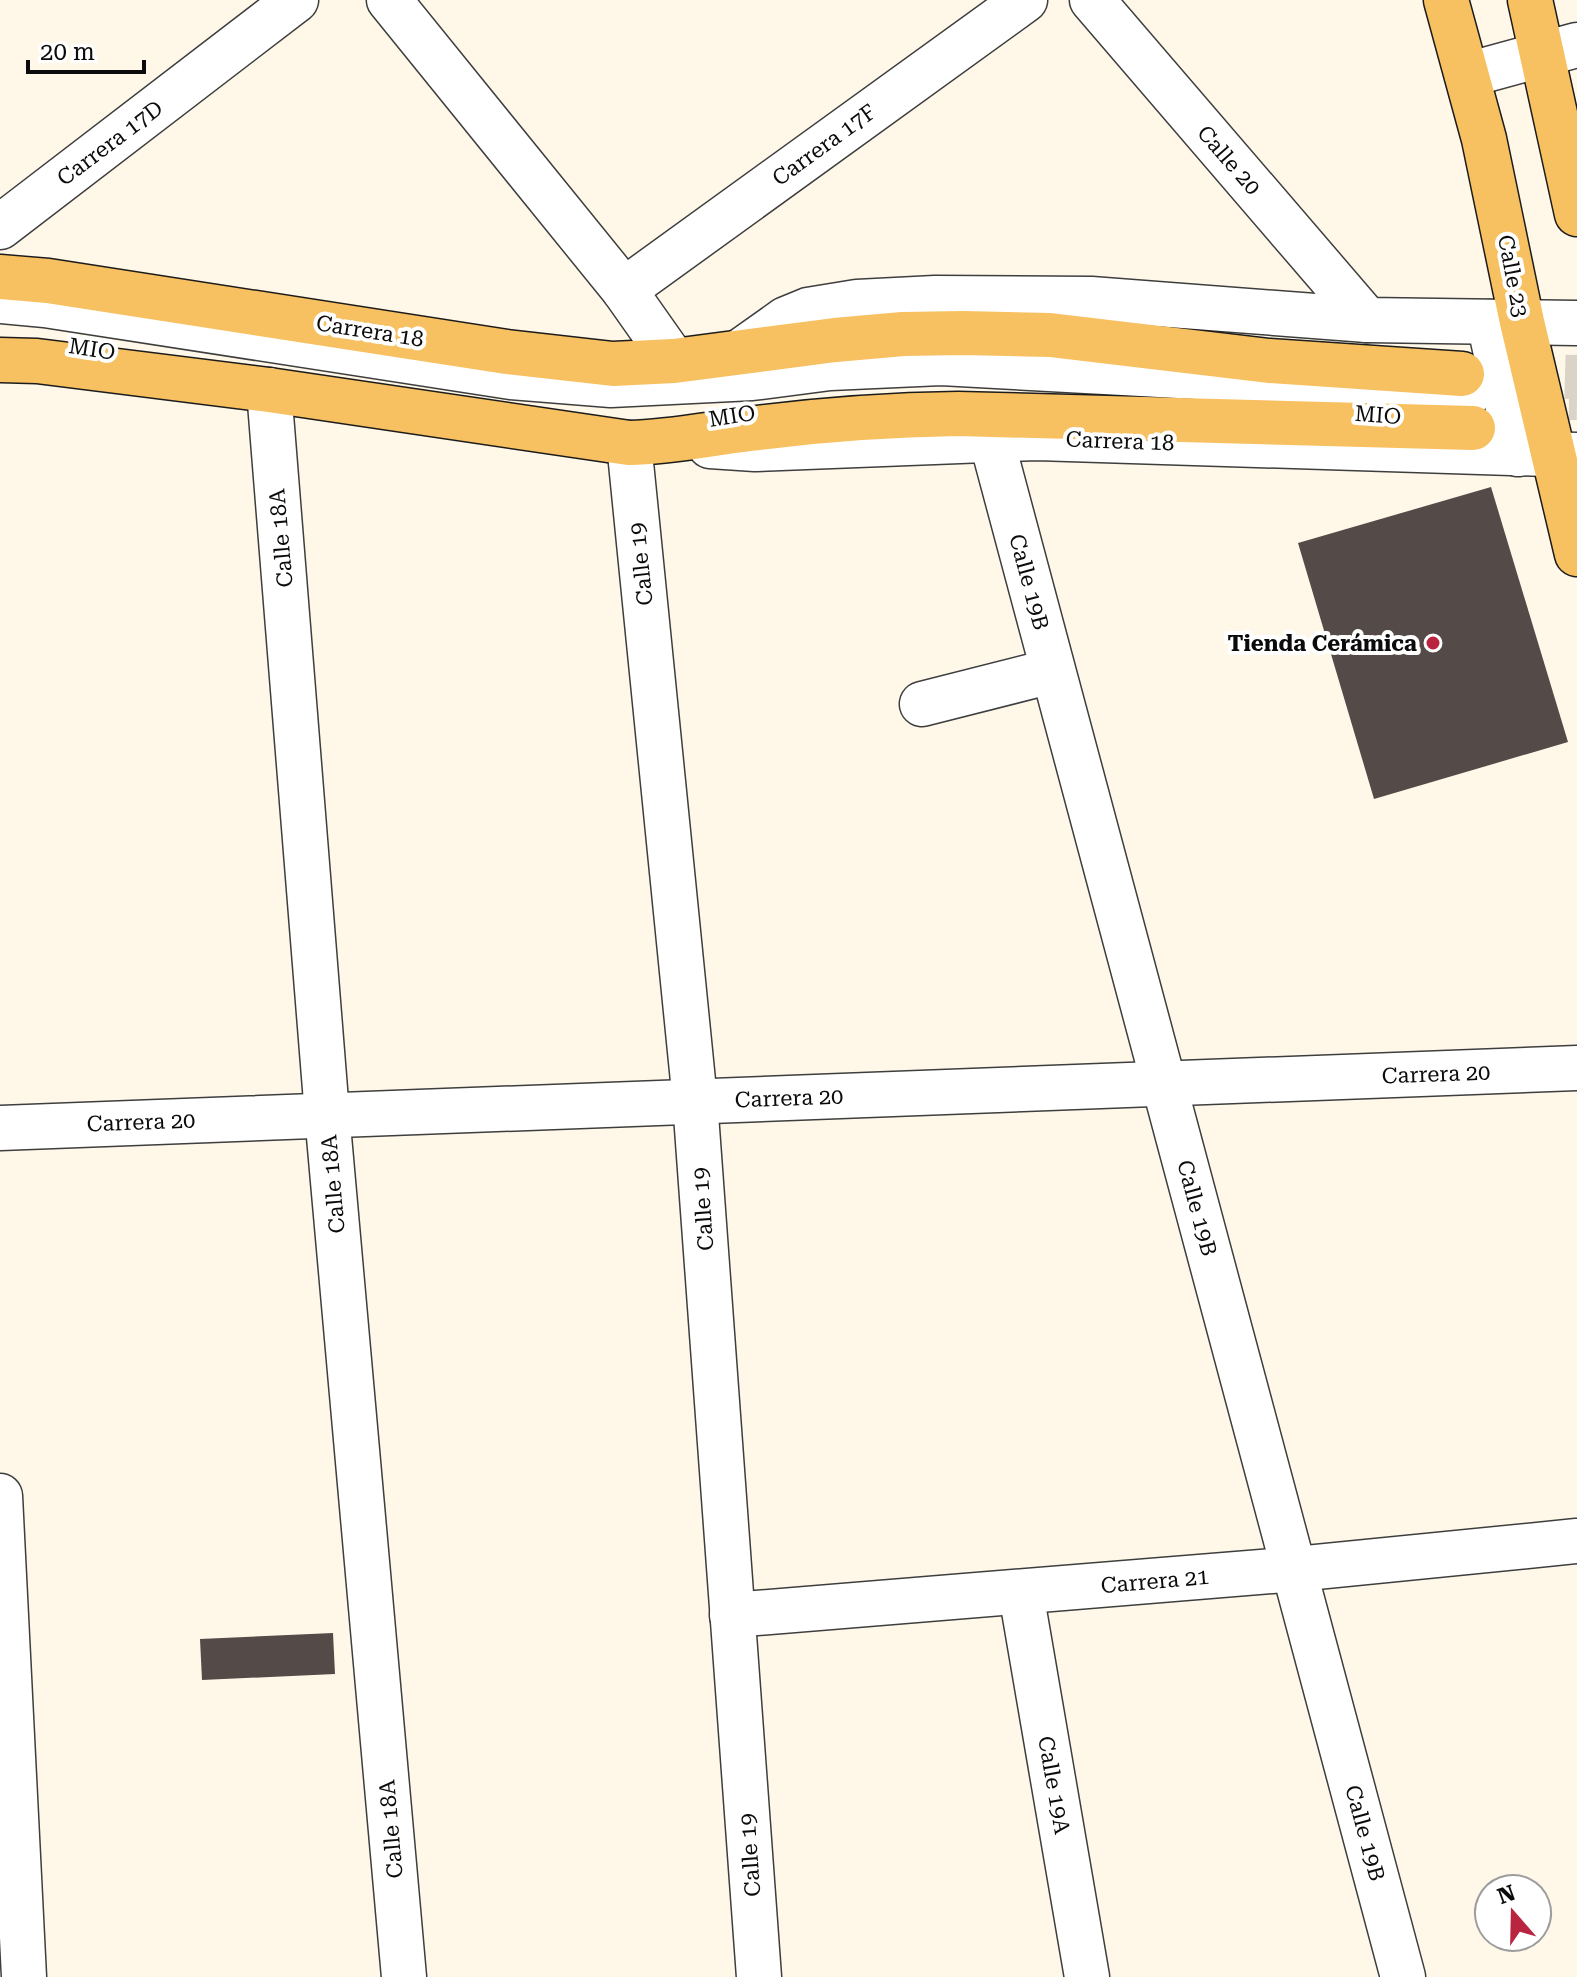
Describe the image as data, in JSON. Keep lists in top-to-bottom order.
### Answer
{
  "streets": {
    "main road": ["Calle 23", "Carrera 18"],
    "street": [
      "Carrera 17D",
      "Carrera 17F",
      "Calle 20",
      "MIO",
      "Calle 18A",
      "Calle 19",
      "Calle 19B",
      "Carrera 20",
      "Carrera 21",
      "Calle 19A"
    ]
  },
  "crossings": [
    ["Calle 20", "Carrera 18"],
    ["Calle 23", "Carrera 18"],
    ["Carrera 18", "MIO"],
    ["Carrera 18", "Calle 18A"],
    ["Carrera 18", "Calle 19"],
    ["Carrera 18", "Calle 19B"],
    ["Calle 18A", "Carrera 20"],
    ["Calle 19", "Carrera 20"],
    ["Calle 19", "Carrera 21"],
    ["Calle 19B", "Carrera 20"],
    ["Calle 19B", "Carrera 21"],
    ["Carrera 21", "Calle 19A"]
  ],
  "places": ["Tienda Cerámica"],
  "scale_bar": "20 m",
  "north": "top"
}
